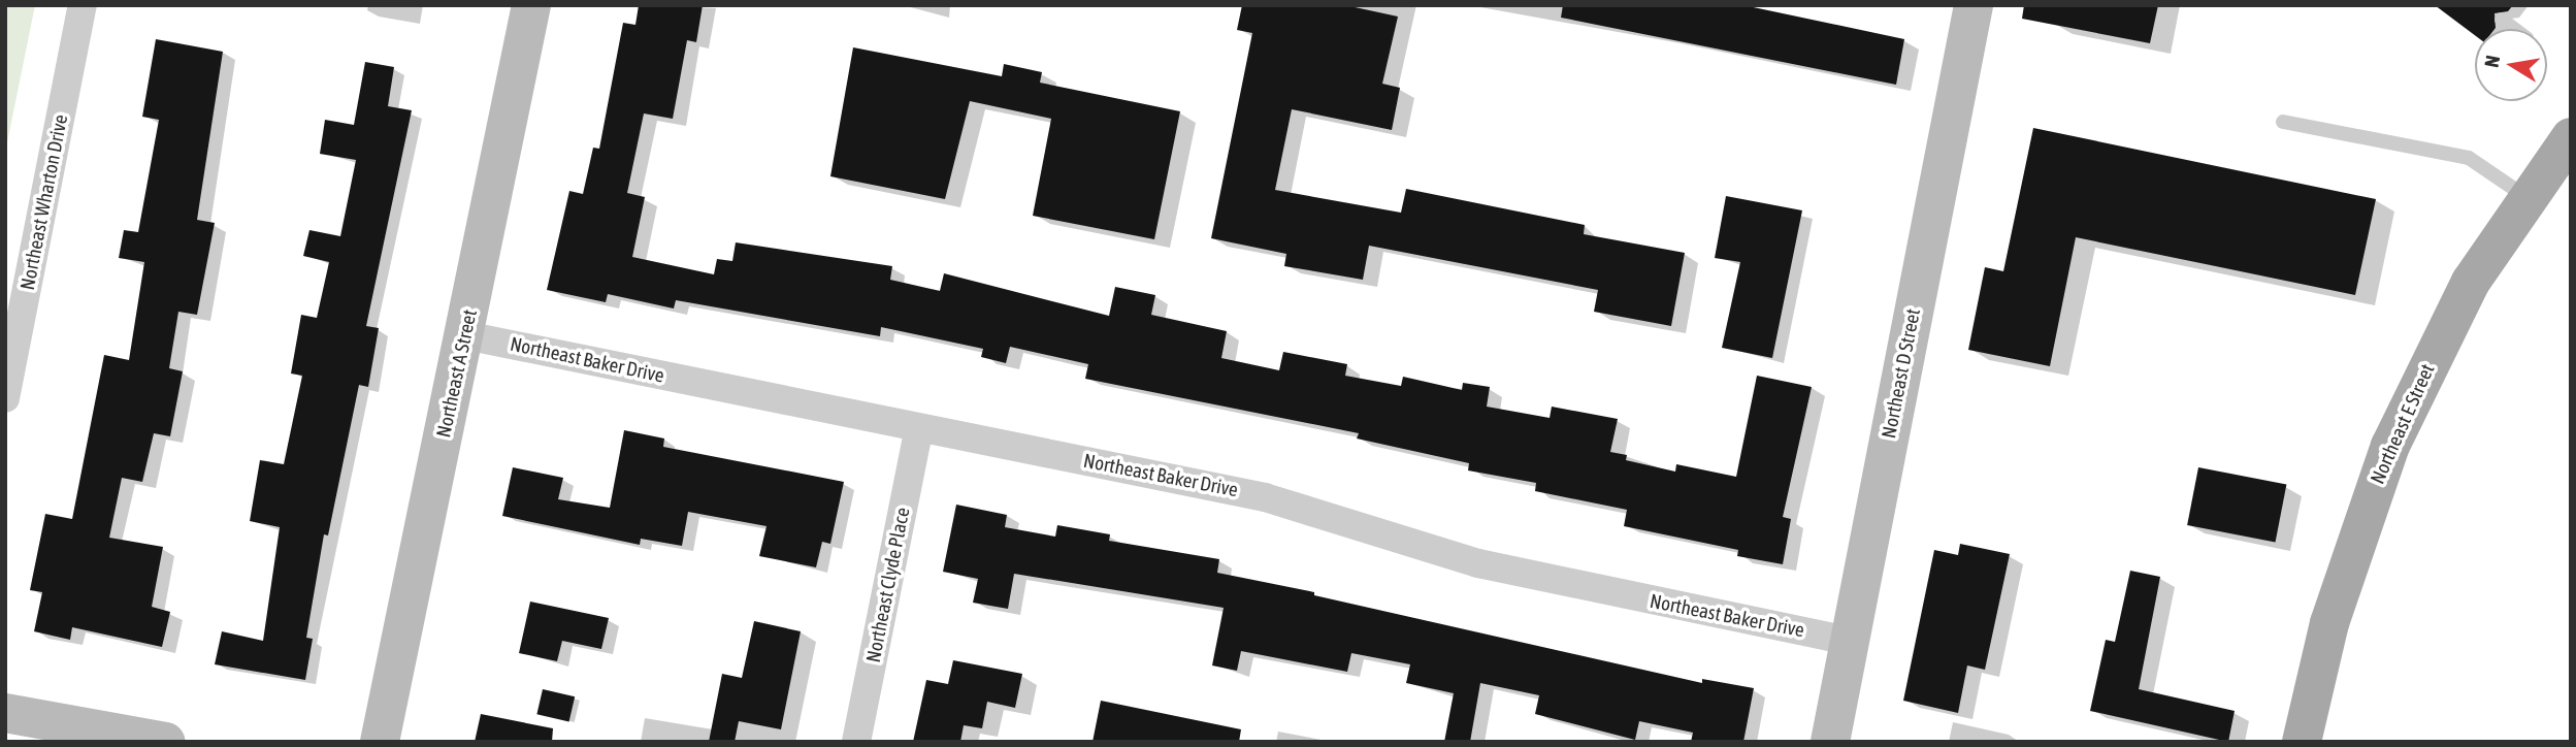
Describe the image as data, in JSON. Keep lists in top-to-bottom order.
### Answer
{
  "streets": {
    "main road": ["Northeast E Street"],
    "street": [
      "Northeast Wharton Drive",
      "Northeast Baker Drive",
      "Northeast A Street",
      "Northeast D Street",
      "Northeast Clyde Place"
    ]
  },
  "crossings": [
    ["Northeast Baker Drive", "Northeast A Street"],
    ["Northeast Baker Drive", "Northeast D Street"],
    ["Northeast Baker Drive", "Northeast Clyde Place"]
  ],
  "north": "left"
}
